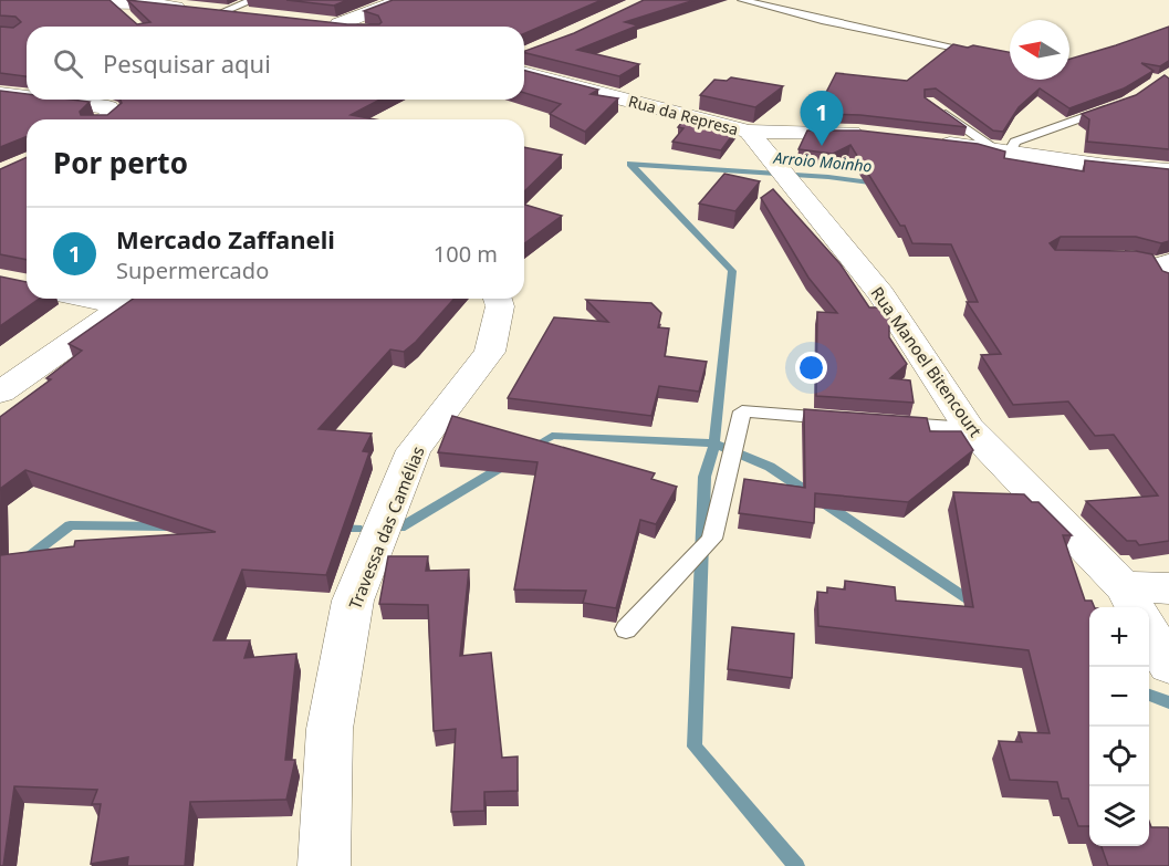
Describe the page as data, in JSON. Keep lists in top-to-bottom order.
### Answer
{
  "streets": {
    "street": ["Rua da Represa", "Rua Manoel Bitencourt", "Travessa das Camélias"]
  },
  "crossings": [
    ["Rua da Represa", "Rua Manoel Bitencourt"]
  ],
  "water": ["Arroio Moinho"],
  "north": "left",
  "page": {
    "search": "Pesquisar aqui",
    "pins": "1",
    "heading": "Por perto",
    "list": [
      {
        "mark": "1",
        "name": "Mercado Zaffaneli",
        "note": "Supermercado",
        "value": "100 m"
      }
    ],
    "map_buttons": ["+", "−"]
  }
}
